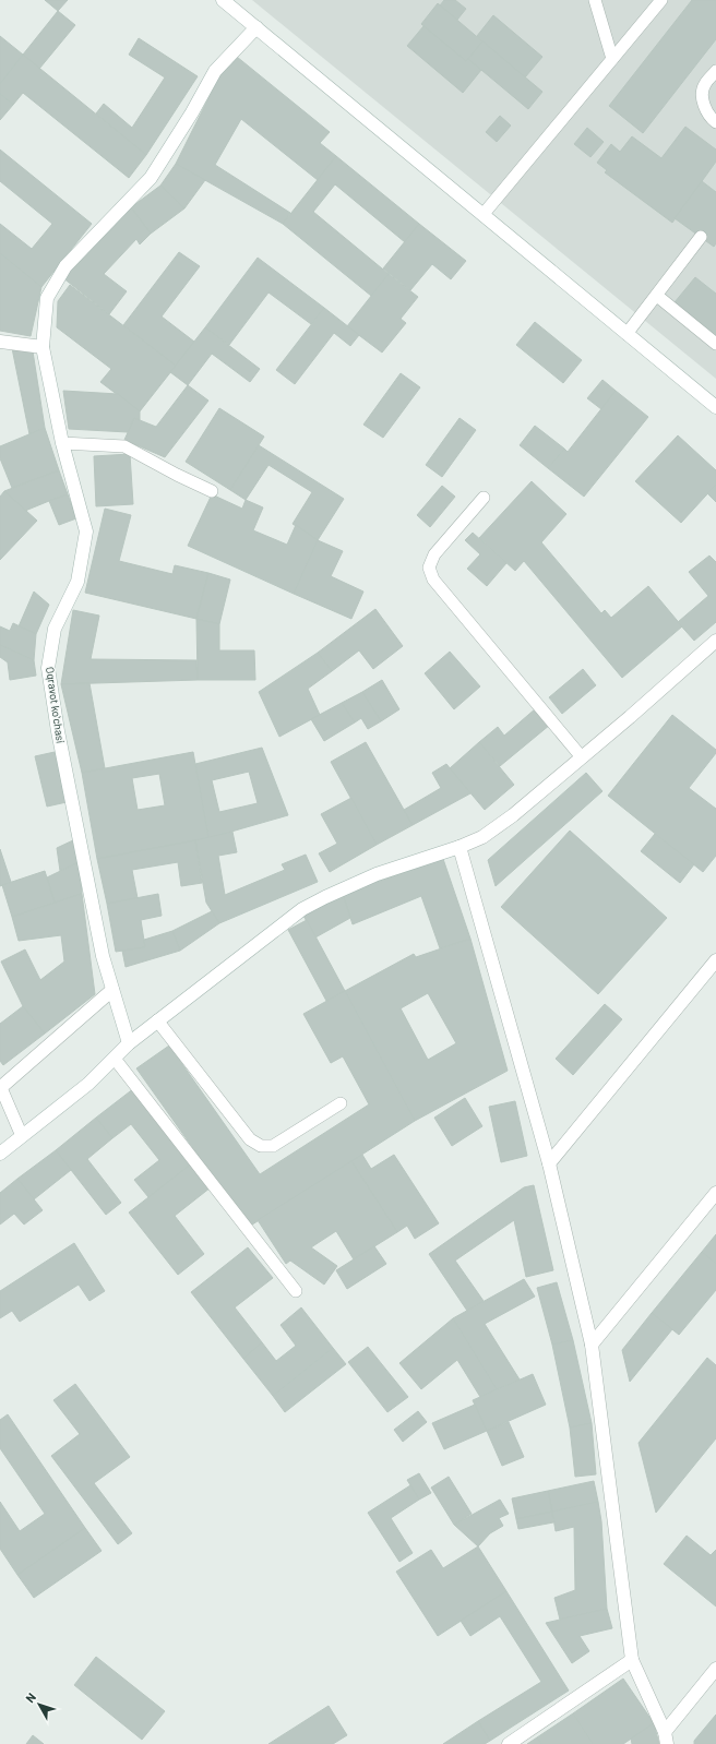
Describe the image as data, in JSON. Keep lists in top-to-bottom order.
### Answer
{
  "streets": {
    "street": ["Oqravot koʻchasi"]
  },
  "north": "top left"
}
